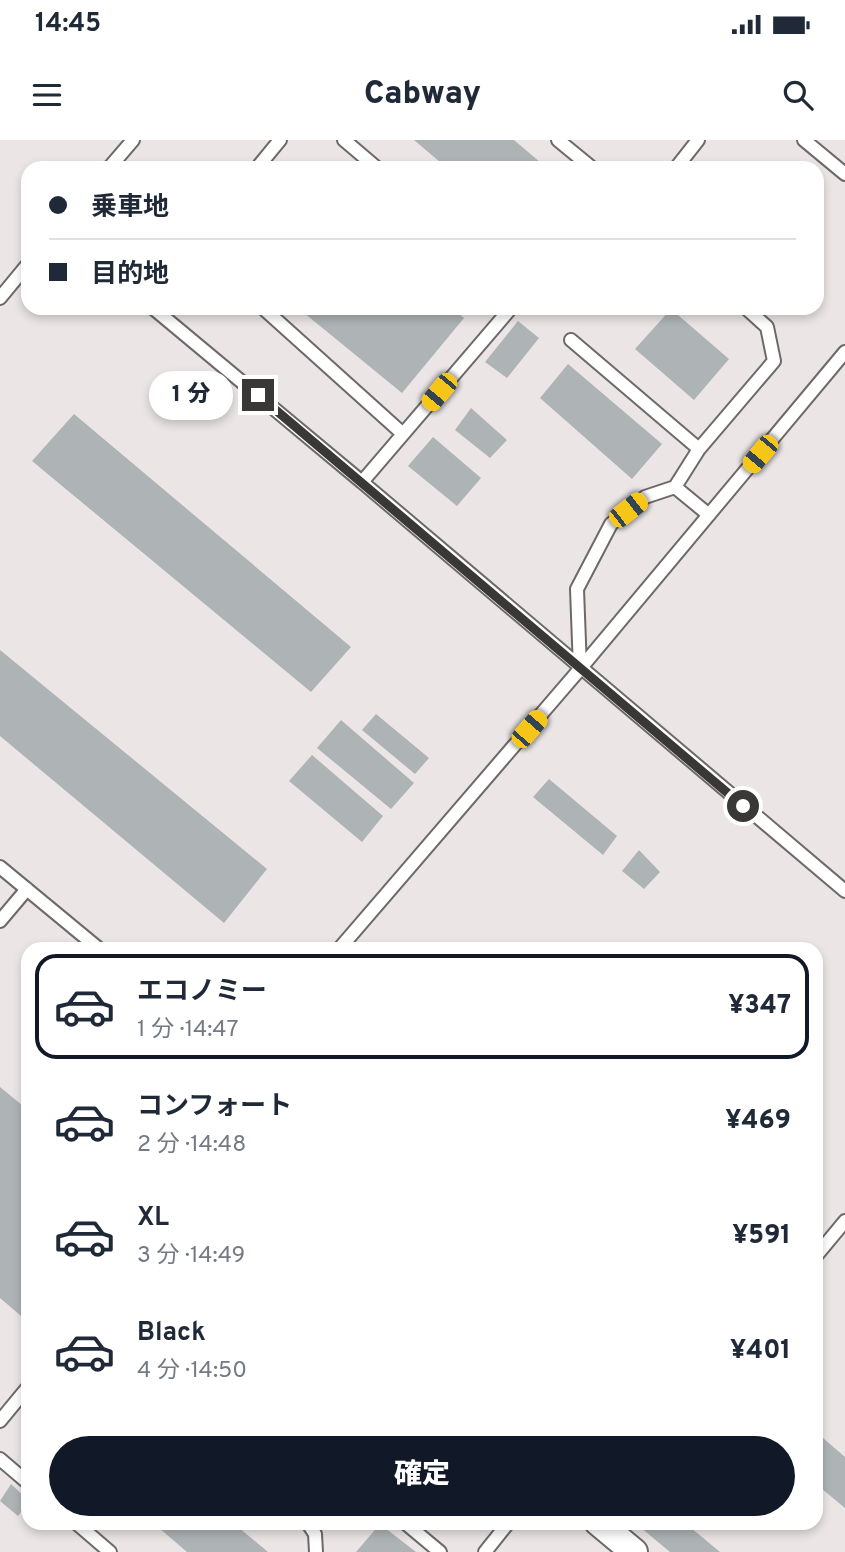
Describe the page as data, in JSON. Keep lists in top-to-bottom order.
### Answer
{
  "page": {
    "status": "14:45",
    "header": "Cabway",
    "banner": ["乗車地", "目的地"],
    "bubble": "1 分",
    "list": [
      {
        "name": "エコノミー",
        "note": "1 分 · 14:47",
        "value": "¥347"
      },
      {
        "name": "コンフォート",
        "note": "2 分 · 14:48",
        "value": "¥469"
      },
      {
        "name": "XL",
        "note": "3 分 · 14:49",
        "value": "¥591"
      },
      {
        "name": "Black",
        "note": "4 分 · 14:50",
        "value": "¥401"
      }
    ],
    "buttons": "確定"
  }
}
